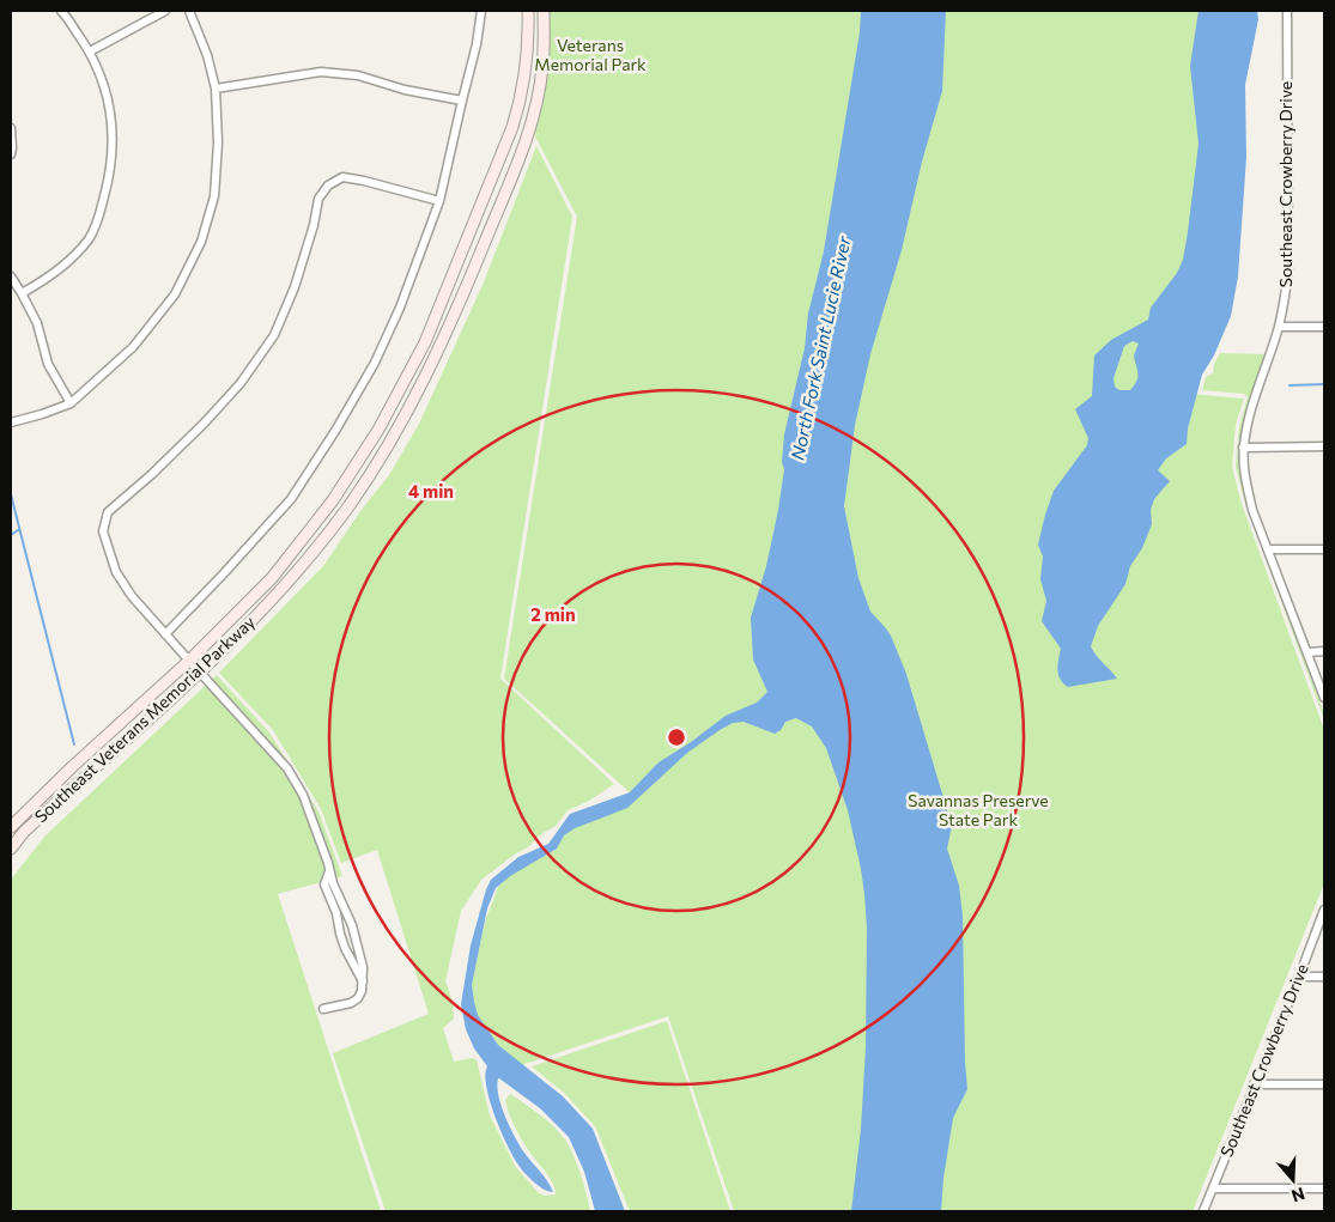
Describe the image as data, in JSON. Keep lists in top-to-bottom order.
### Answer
{
  "streets": {
    "main road": ["Southeast Veterans Memorial Parkway"],
    "street": ["Southeast Crowberry Drive"]
  },
  "water": ["North Fork Saint Lucie River"],
  "parks": ["Veterans Memorial Park", "Savannas Preserve State Park"],
  "north": "bottom",
  "rings": ["4 min", "2 min"]
}
